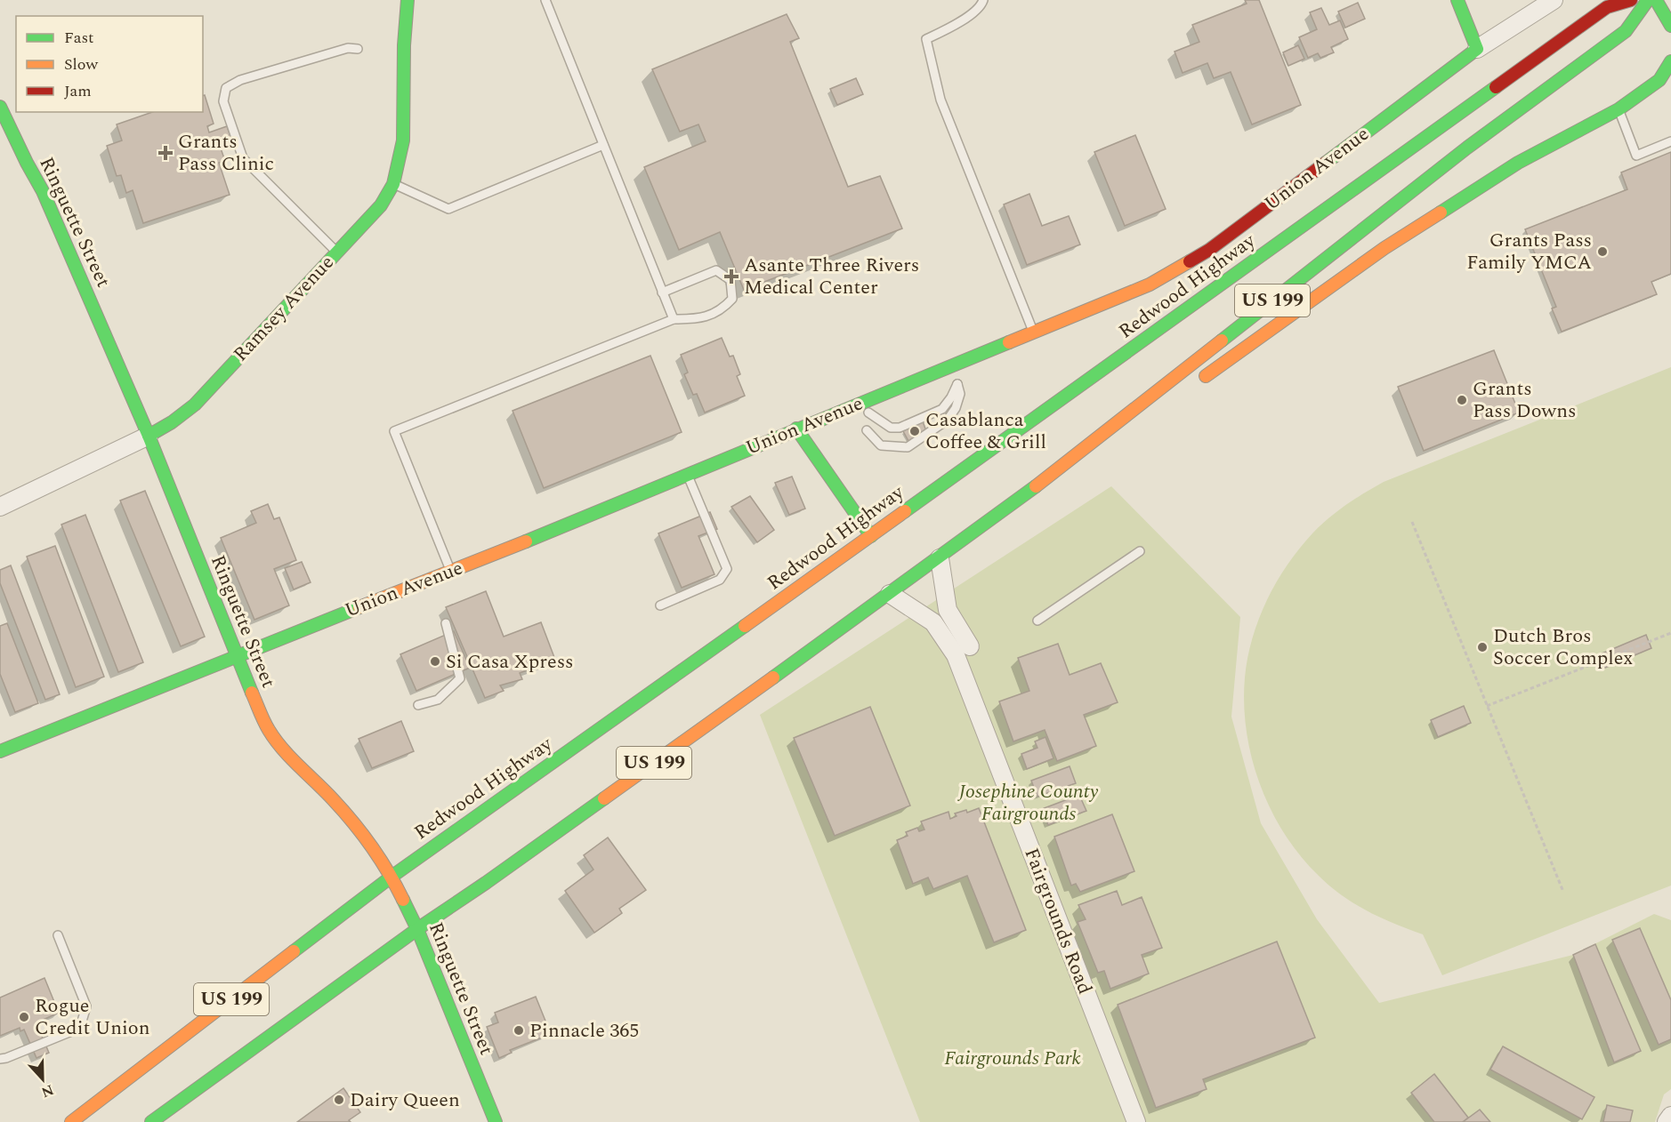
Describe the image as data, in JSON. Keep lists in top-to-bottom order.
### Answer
{
  "streets": {
    "main road": [
      "Union Avenue",
      "Ringuette Street",
      "Redwood Highway",
      "US 199",
      "Ramsey Avenue"
    ],
    "street": ["Fairgrounds Road"]
  },
  "crossings": [
    ["Union Avenue", "Ringuette Street"],
    ["Ringuette Street", "Redwood Highway"],
    ["Ringuette Street", "US 199"],
    ["Ringuette Street", "Ramsey Avenue"],
    ["US 199", "Fairgrounds Road"]
  ],
  "parks": ["Josephine County Fairgrounds", "Fairgrounds Park"],
  "places": {
    "health": ["Grants Pass Clinic", "Asante Three Rivers Medical Center"],
    "other": [
      "Grants Pass Family YMCA",
      "Grants Pass Downs",
      "Casablanca Coffee & Grill",
      "Dutch Bros Soccer Complex",
      "Si Casa Xpress",
      "Rogue Credit Union",
      "Pinnacle 365",
      "Dairy Queen"
    ]
  },
  "legend": ["Fast", "Slow", "Jam"],
  "north": "bottom"
}
